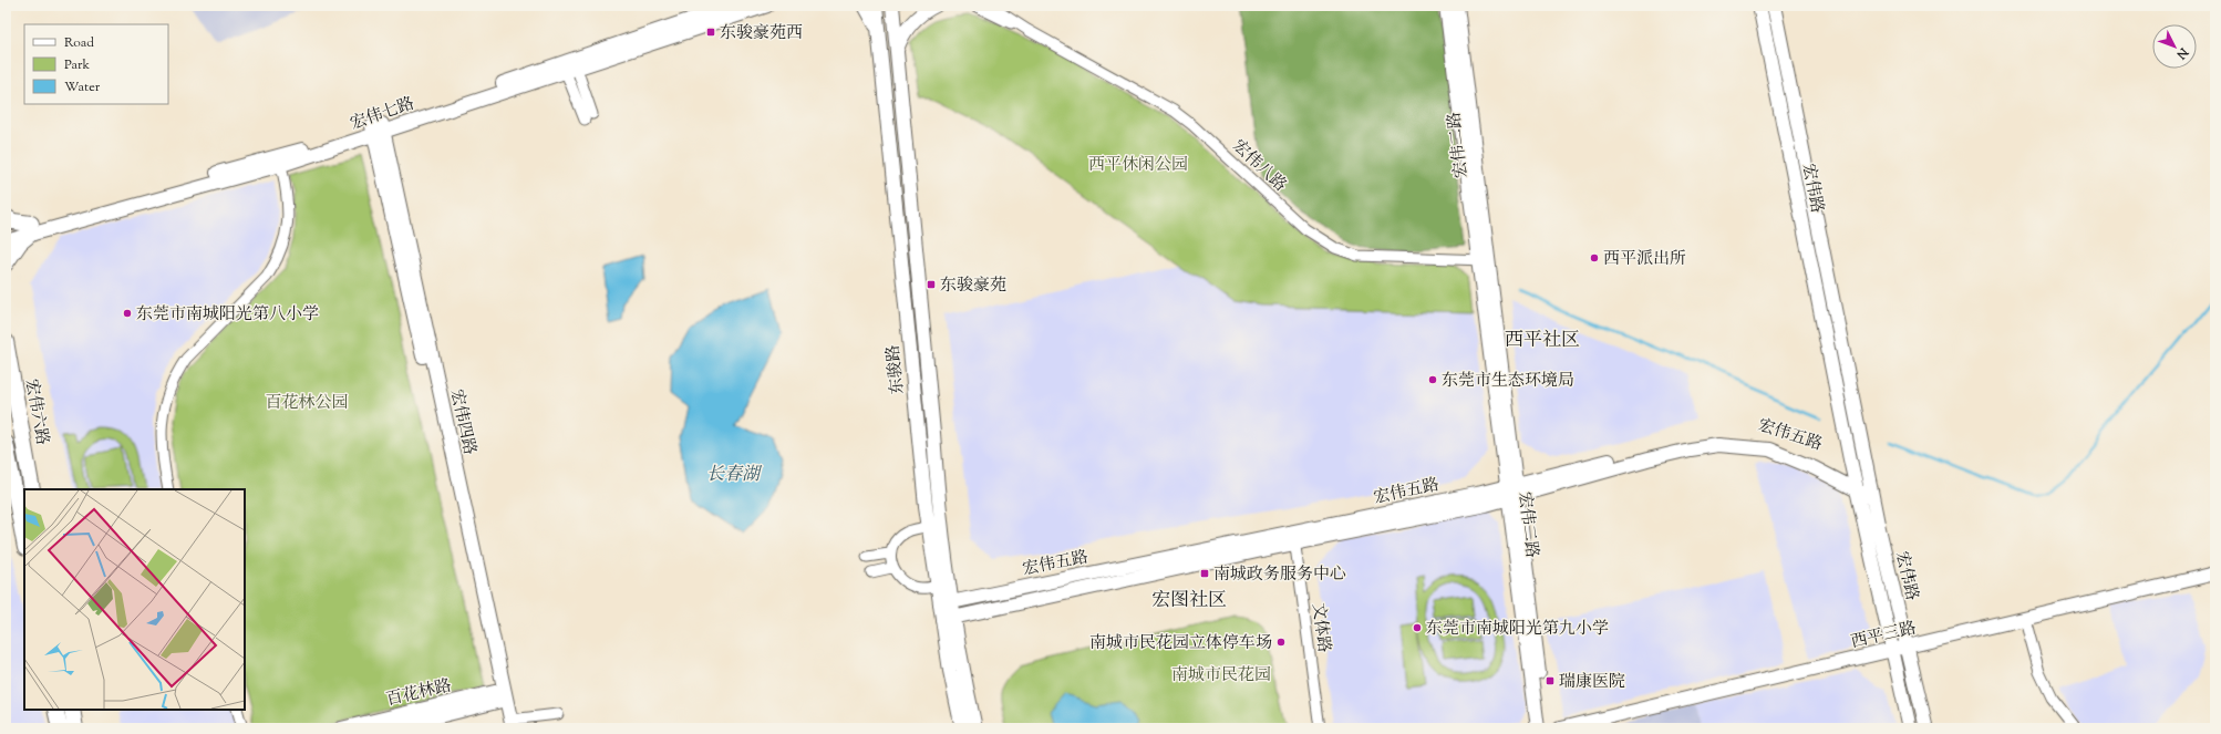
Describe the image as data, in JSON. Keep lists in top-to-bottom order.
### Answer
{
  "streets": {
    "main road": ["宏伟六路"],
    "street": [
      "宏伟七路",
      "宏伟二路",
      "宏伟八路",
      "宏伟路",
      "东骏路",
      "宏伟四路",
      "宏伟五路",
      "文体路",
      "西平三路",
      "百花林路"
    ]
  },
  "crossings": [
    ["宏伟七路", "宏伟四路"],
    ["宏伟二路", "宏伟八路"],
    ["宏伟二路", "宏伟五路"],
    ["宏伟路", "宏伟五路"],
    ["宏伟路", "西平三路"],
    ["东骏路", "宏伟五路"],
    ["宏伟四路", "百花林路"],
    ["宏伟五路", "文体路"]
  ],
  "districts": ["西平社区", "宏图社区"],
  "water": ["长春湖"],
  "parks": ["西平休闲公园", "百花林公园", "南城市民花园"],
  "places": {
    "transit": [
      "东骏豪苑西",
      "东骏豪苑",
      "南城政务服务中心",
      "瑞康医院"
    ],
    "other": [
      "西平派出所",
      "东莞市南城阳光第八小学",
      "东莞市生态环境局",
      "东莞市南城阳光第九小学",
      "南城市民花园立体停车场"
    ]
  },
  "legend": ["Road", "Park", "Water"],
  "north": "bottom right"
}
